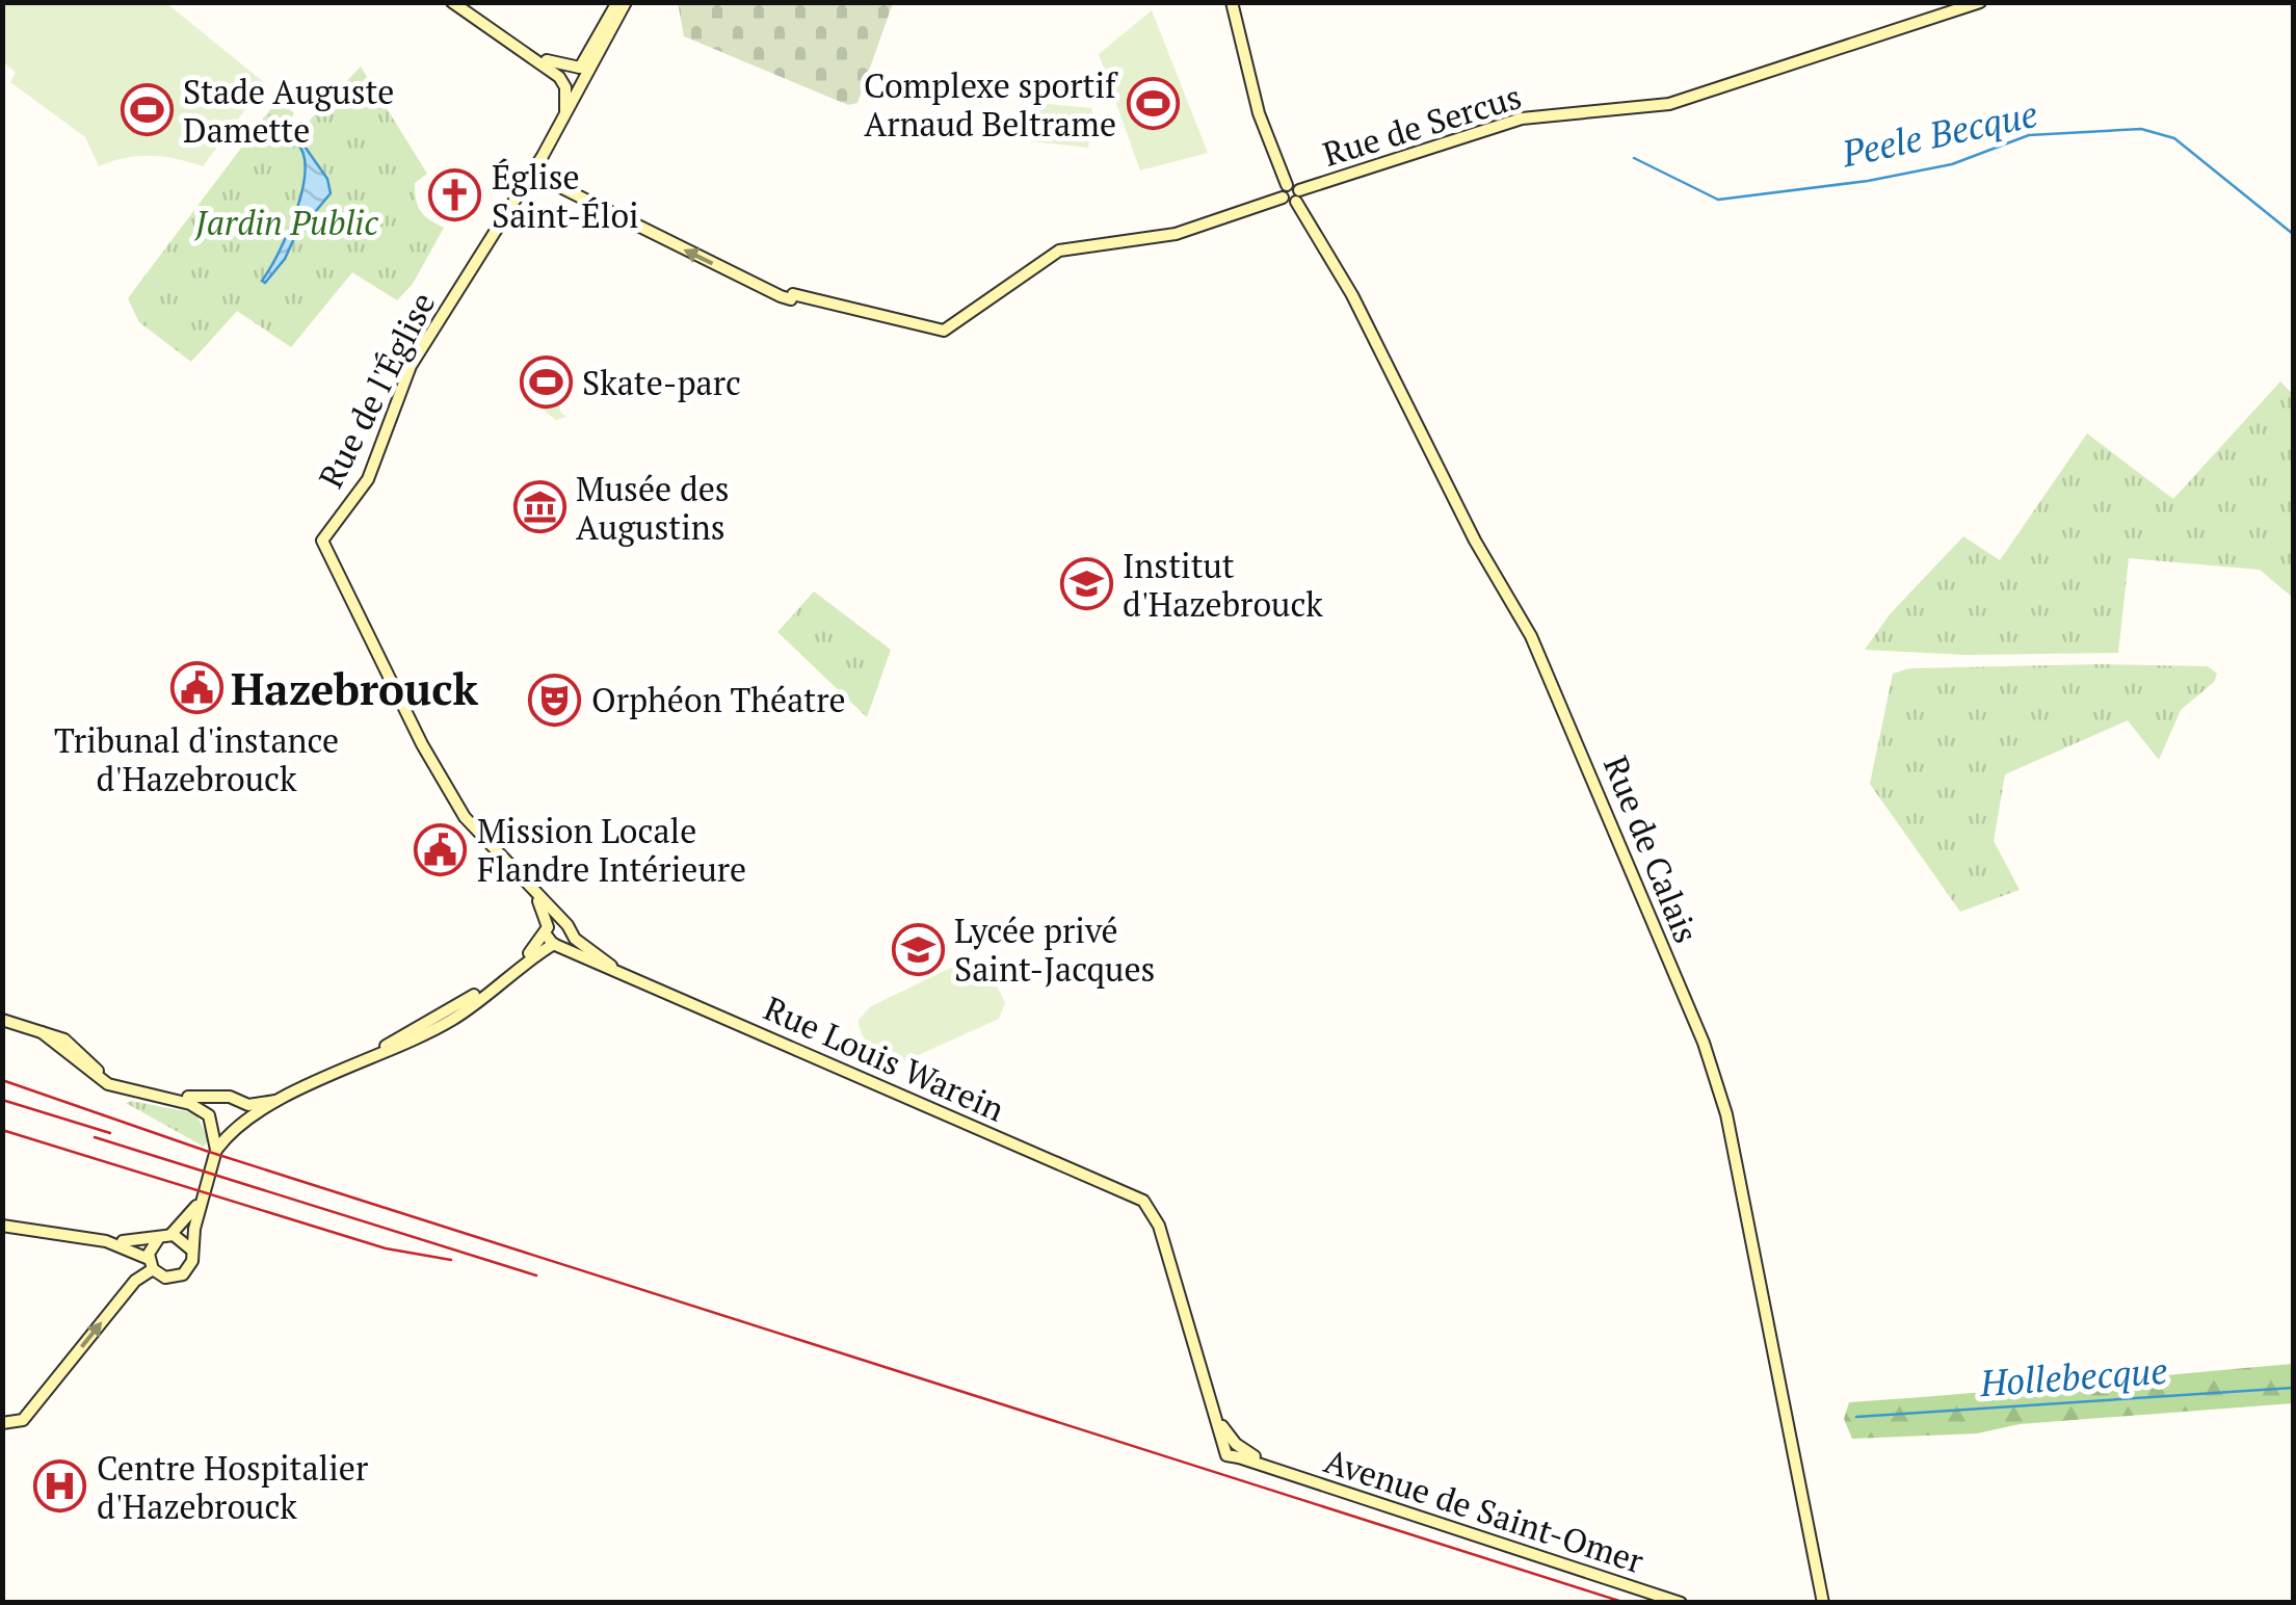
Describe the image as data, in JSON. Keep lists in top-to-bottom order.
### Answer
{
  "streets": {
    "street": [
      "Rue de Sercus",
      "Rue de l'Église",
      "Rue de Calais",
      "Rue Louis Warein",
      "Avenue de Saint-Omer"
    ]
  },
  "crossings": [
    ["Rue de Sercus", "Rue de Calais"],
    ["Rue Louis Warein", "Avenue de Saint-Omer"]
  ],
  "districts": ["Hazebrouck"],
  "water": ["Peele Becque", "Hollebecque"],
  "parks": ["Jardin Public"],
  "places": {
    "sports": ["Complexe sportif Arnaud Beltrame", "Stade Auguste Damette", "Skate-parc"],
    "church": ["Église Saint-Éloi"],
    "museum": ["Musée des Augustins"],
    "school or university": ["Institut d'Hazebrouck", "Lycée privé Saint-Jacques"],
    "public building": ["Tribunal d'instance d'Hazebrouck", "Mission Locale Flandre Intérieure"],
    "theatre": ["Orphéon Théatre"],
    "hospital": ["Centre Hospitalier d'Hazebrouck"]
  }
}
